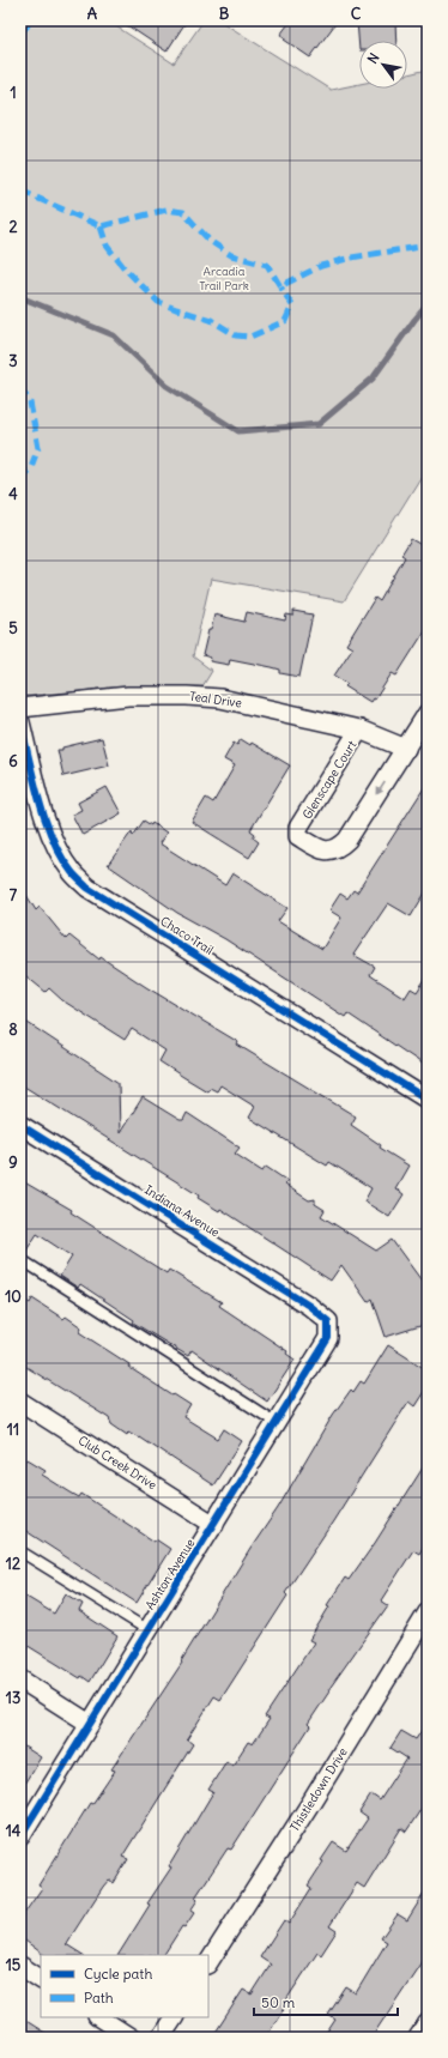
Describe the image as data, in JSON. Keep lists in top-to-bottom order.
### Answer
{
  "streets": {
    "street": [
      "Teal Drive",
      "Glenscape Court",
      "Chaco Trail",
      "Indiana Avenue",
      "Club Creek Drive",
      "Ashton Avenue",
      "Thistledown Drive"
    ]
  },
  "crossings": [
    ["Teal Drive", "Glenscape Court"],
    ["Indiana Avenue", "Ashton Avenue"],
    ["Club Creek Drive", "Ashton Avenue"]
  ],
  "parks": ["Arcadia Trail Park"],
  "legend": ["Cycle path", "Path"],
  "scale_bar": "50 m",
  "north": "top left",
  "grid": {
    "columns": ["A", "B", "C"],
    "rows": [
      "1",
      "2",
      "3",
      "4",
      "5",
      "6",
      "7",
      "8",
      "9",
      "10",
      "11",
      "12",
      "13",
      "14",
      "15"
    ]
  }
}
